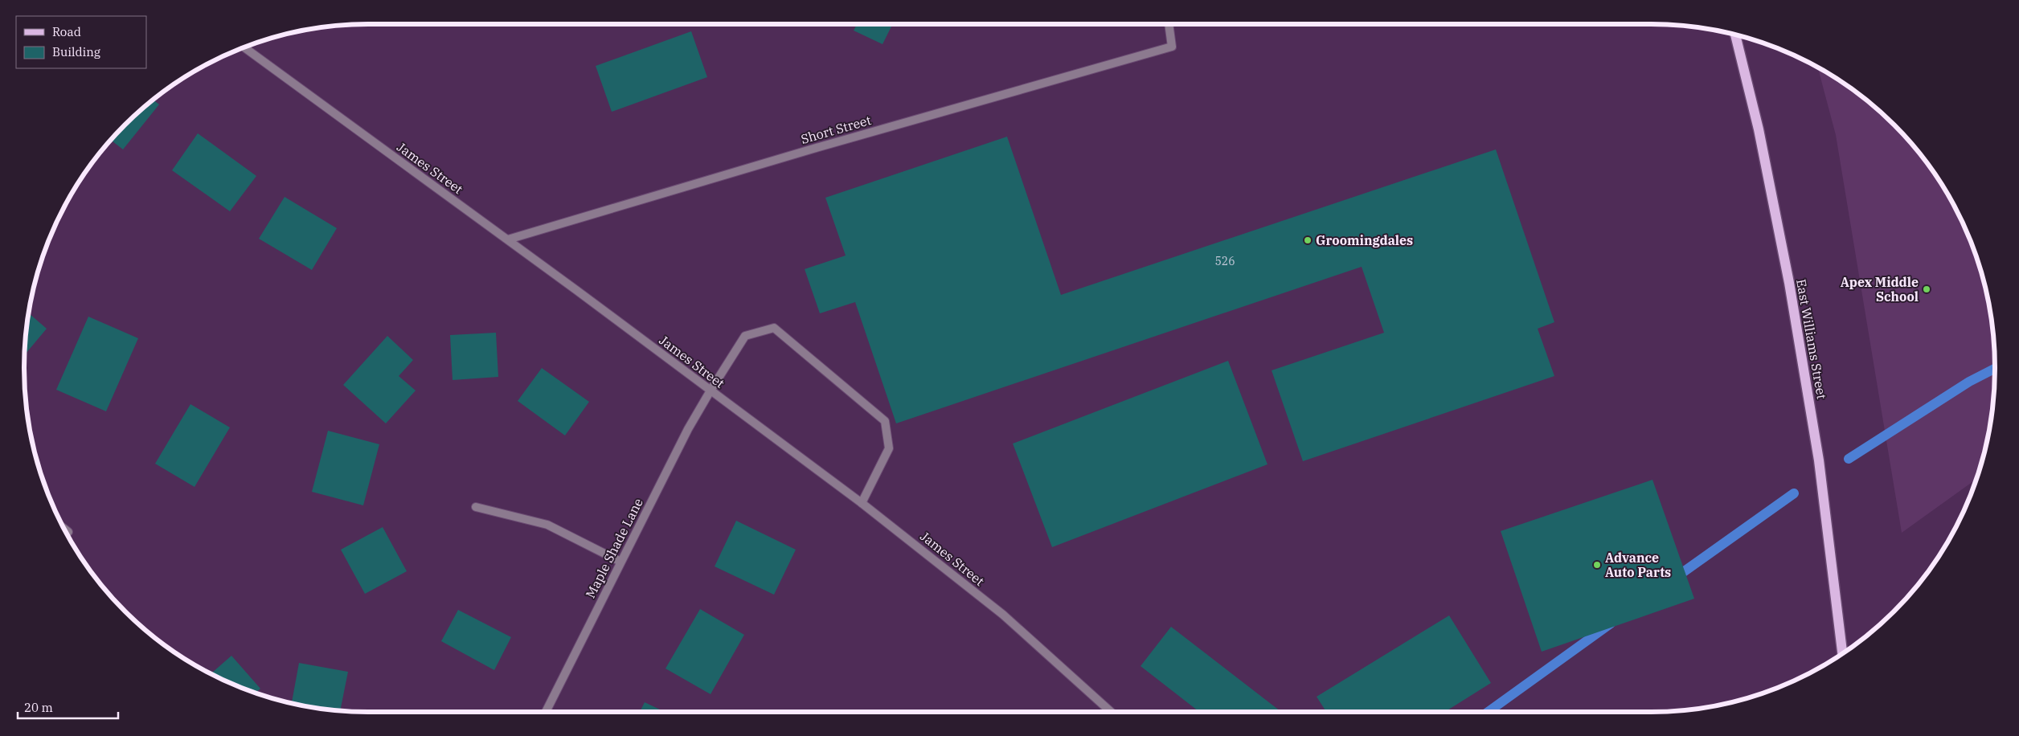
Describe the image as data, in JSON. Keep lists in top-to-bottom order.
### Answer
{
  "streets": {
    "main road": ["East Williams Street"],
    "street": ["Short Street", "James Street", "Maple Shade Lane"]
  },
  "crossings": [
    ["Short Street", "James Street"],
    ["James Street", "Maple Shade Lane"]
  ],
  "places": ["Groomingdales", "Apex Middle School", "Advance Auto Parts"],
  "house_numbers": ["526"],
  "legend": ["Road", "Building"],
  "scale_bar": "20 m"
}
